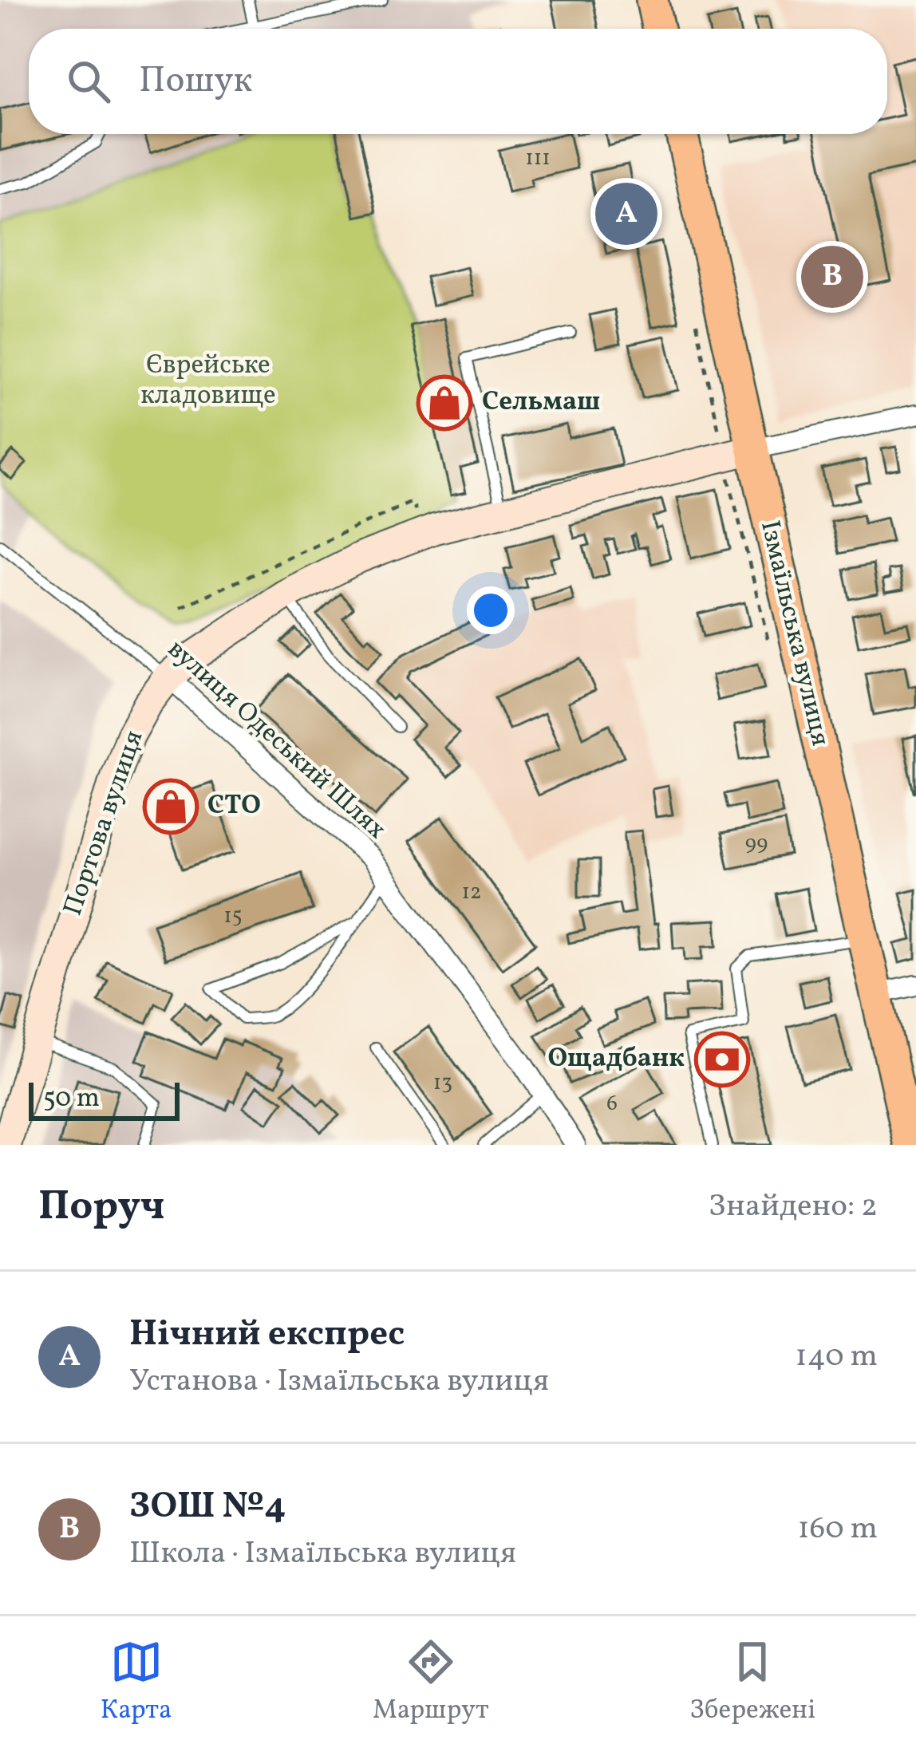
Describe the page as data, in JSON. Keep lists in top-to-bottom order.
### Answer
{
  "streets": {
    "main road": ["Ізмаїльська вулиця", "Портова вулиця"],
    "street": ["вулиця Одеський Шлях"]
  },
  "crossings": [
    ["Ізмаїльська вулиця", "Портова вулиця"],
    ["вулиця Одеський Шлях", "Портова вулиця"]
  ],
  "parks": ["Єврейське кладовище"],
  "places": {
    "shop": ["Сельмаш", "СТО"],
    "bank": ["Ощадбанк"]
  },
  "house_numbers": [
    "111",
    "99",
    "12",
    "15",
    "13",
    "6"
  ],
  "scale_bar": "50 m",
  "page": {
    "search": "Пошук",
    "pins": ["A", "B"],
    "scale": "50 m",
    "heading": ["Поруч", "Знайдено: 2"],
    "list": [
      {
        "mark": "A",
        "name": "Нічний експрес",
        "note": "Установа · Ізмаїльська вулиця",
        "value": "140 m"
      },
      {
        "mark": "B",
        "name": "ЗОШ №4",
        "note": "Школа · Ізмаїльська вулиця",
        "value": "160 m"
      }
    ],
    "nav": ["Карта", "Маршрут", "Збережені"]
  }
}
